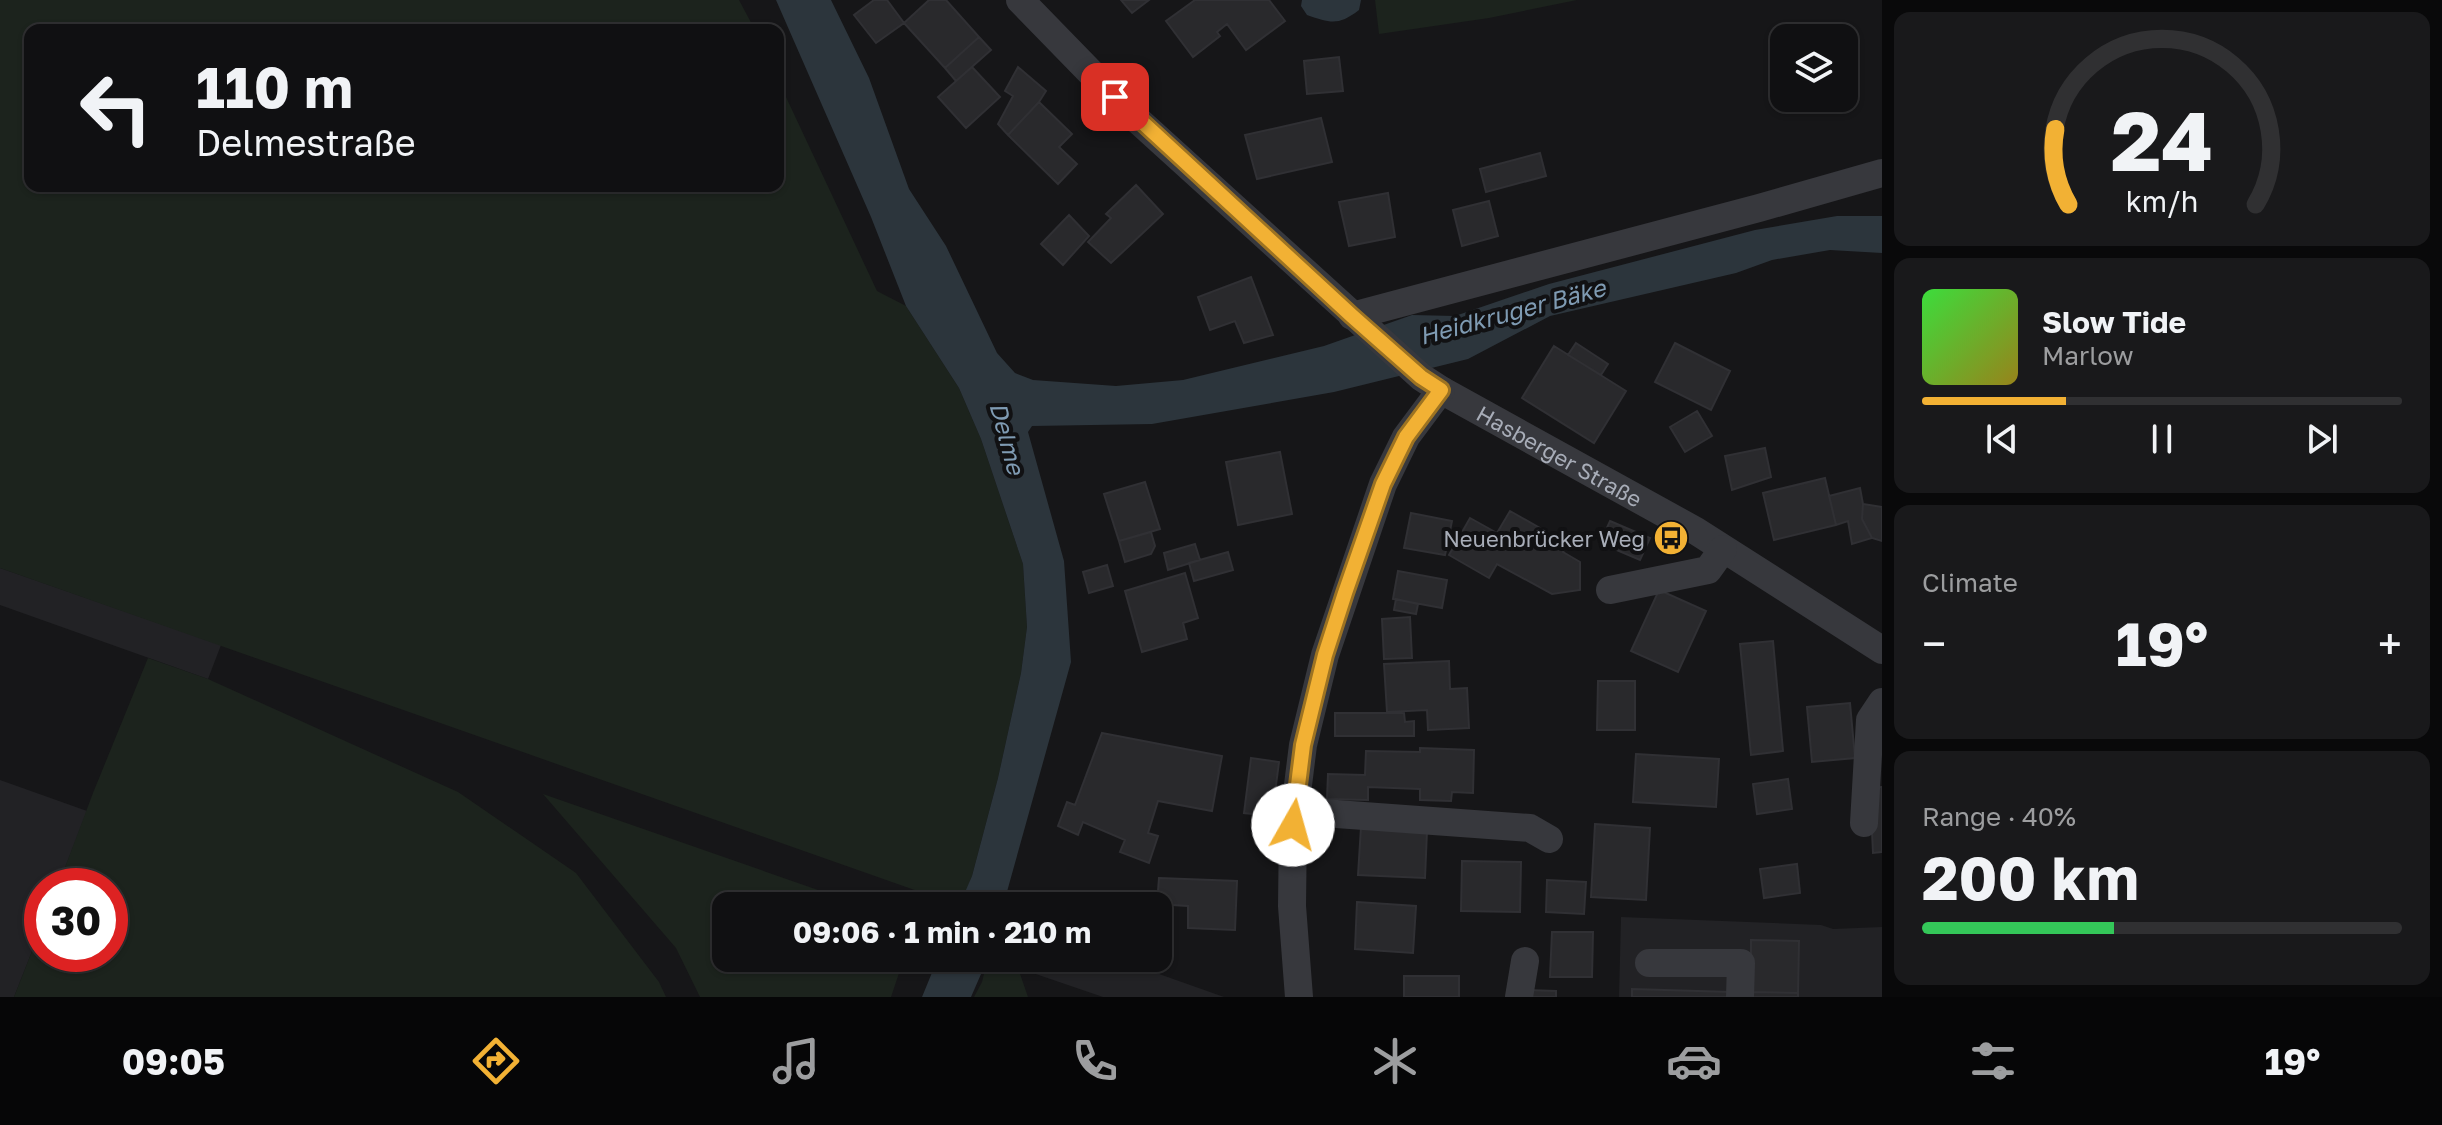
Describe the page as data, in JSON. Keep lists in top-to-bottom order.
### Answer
{
  "streets": {
    "street": ["Hasberger Straße"]
  },
  "water": ["Heidkruger Bäke", "Delme"],
  "places": {
    "bus stop": ["Neuenbrücker Weg"]
  },
  "page": {
    "turn": ["110 m", "Delmestraße"],
    "song": ["Slow Tide", "Marlow"],
    "tile": [
      "Climate",
      ["Range · 40%", "200 km"]
    ],
    "heat": ["−", "19°", "+"],
    "limit": "30",
    "trip": "09:06 · 1 min · 210 m",
    "tabs": ["09:05", "19°"],
    "gauge": ["24", "km/h"]
  }
}
